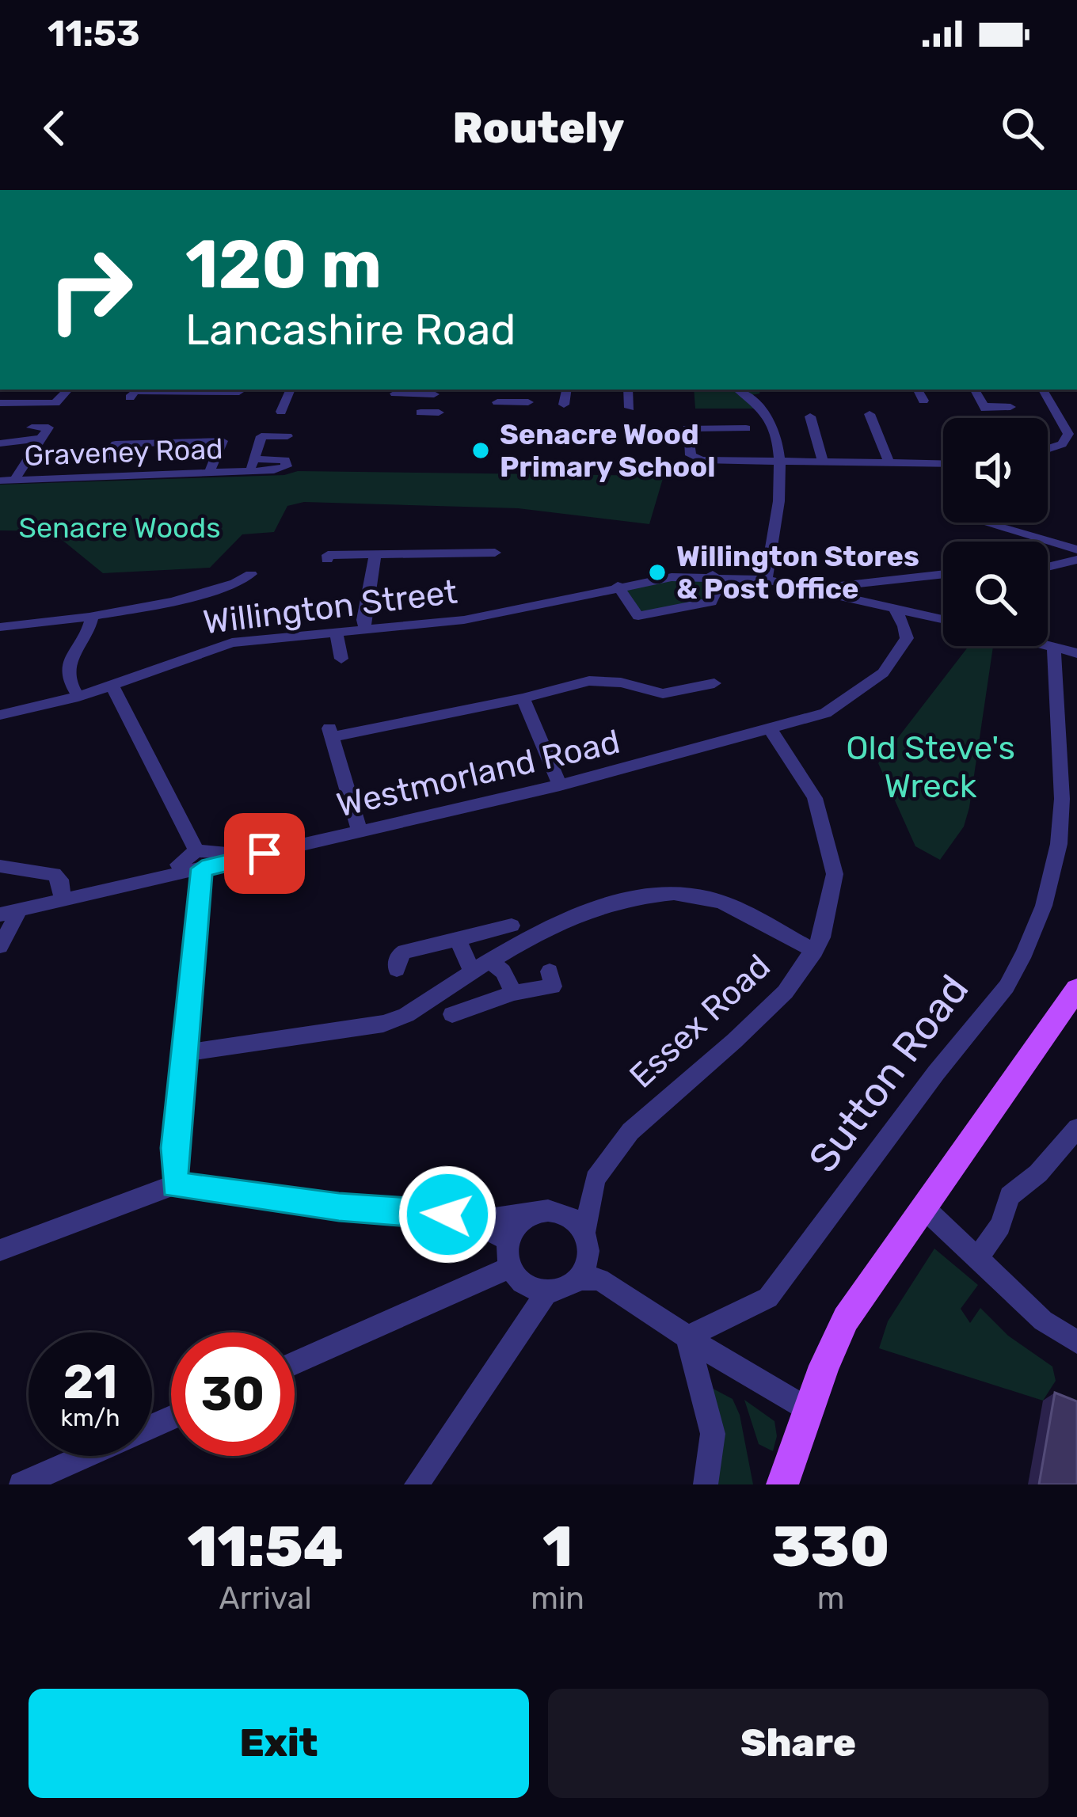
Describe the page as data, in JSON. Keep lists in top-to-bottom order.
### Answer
{
  "streets": {
    "street": [
      "Graveney Road",
      "Willington Street",
      "Westmorland Road",
      "Essex Road",
      "Sutton Road"
    ]
  },
  "crossings": [
    ["Willington Street", "Westmorland Road"],
    ["Westmorland Road", "Essex Road"]
  ],
  "parks": ["Senacre Woods", "Old Steve's Wreck"],
  "places": ["Senacre Wood Primary School", "Willington Stores & Post Office"],
  "page": {
    "status": "11:53",
    "header": "Routely",
    "turn": ["120 m", "Lancashire Road"],
    "speed": "21 km/h",
    "limit": "30",
    "eta": [
      "11:54",
      "Arrival",
      "1",
      "min",
      "330",
      "m"
    ],
    "buttons": ["Exit", "Share"]
  }
}
